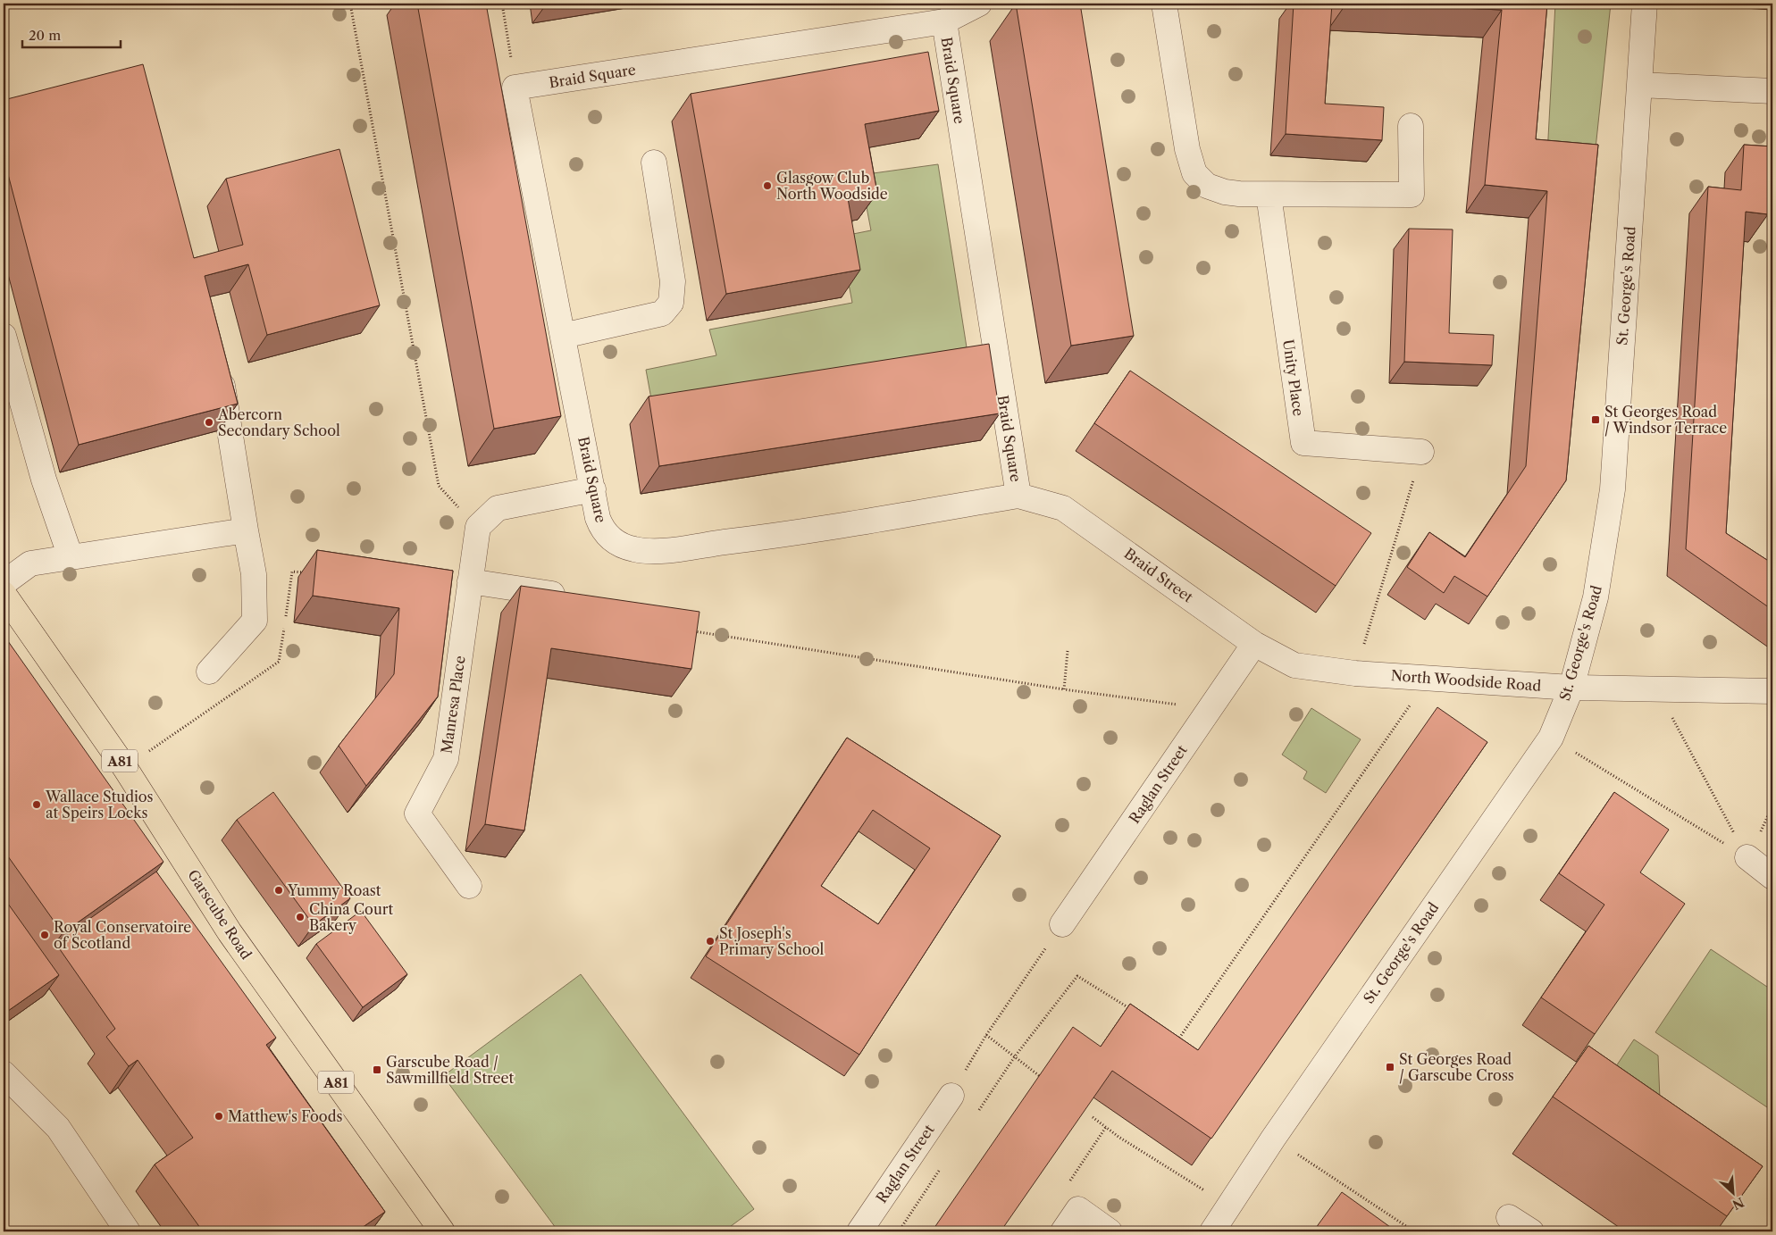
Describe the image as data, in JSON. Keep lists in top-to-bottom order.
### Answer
{
  "streets": {
    "main road": ["A81", "Garscube Road"],
    "street": [
      "Braid Square",
      "St. George's Road",
      "Unity Place",
      "Braid Street",
      "North Woodside Road",
      "Manresa Place",
      "Raglan Street"
    ]
  },
  "crossings": [
    ["Braid Square", "Braid Street"],
    ["St. George's Road", "North Woodside Road"],
    ["Braid Street", "North Woodside Road"],
    ["Braid Street", "Raglan Street"]
  ],
  "places": {
    "other": [
      "Glasgow Club North Woodside",
      "Abercorn Secondary School",
      "Wallace Studios at Speirs Locks",
      "Yummy Roast",
      "China Court Bakery",
      "Royal Conservatoire of Scotland",
      "St Joseph's Primary School",
      "Matthew's Foods"
    ],
    "transit": ["St Georges Road / Windsor Terrace", "St Georges Road / Garscube Cross", "Garscube Road / Sawmillfield Street"]
  },
  "scale_bar": "20 m",
  "north": "bottom right"
}
